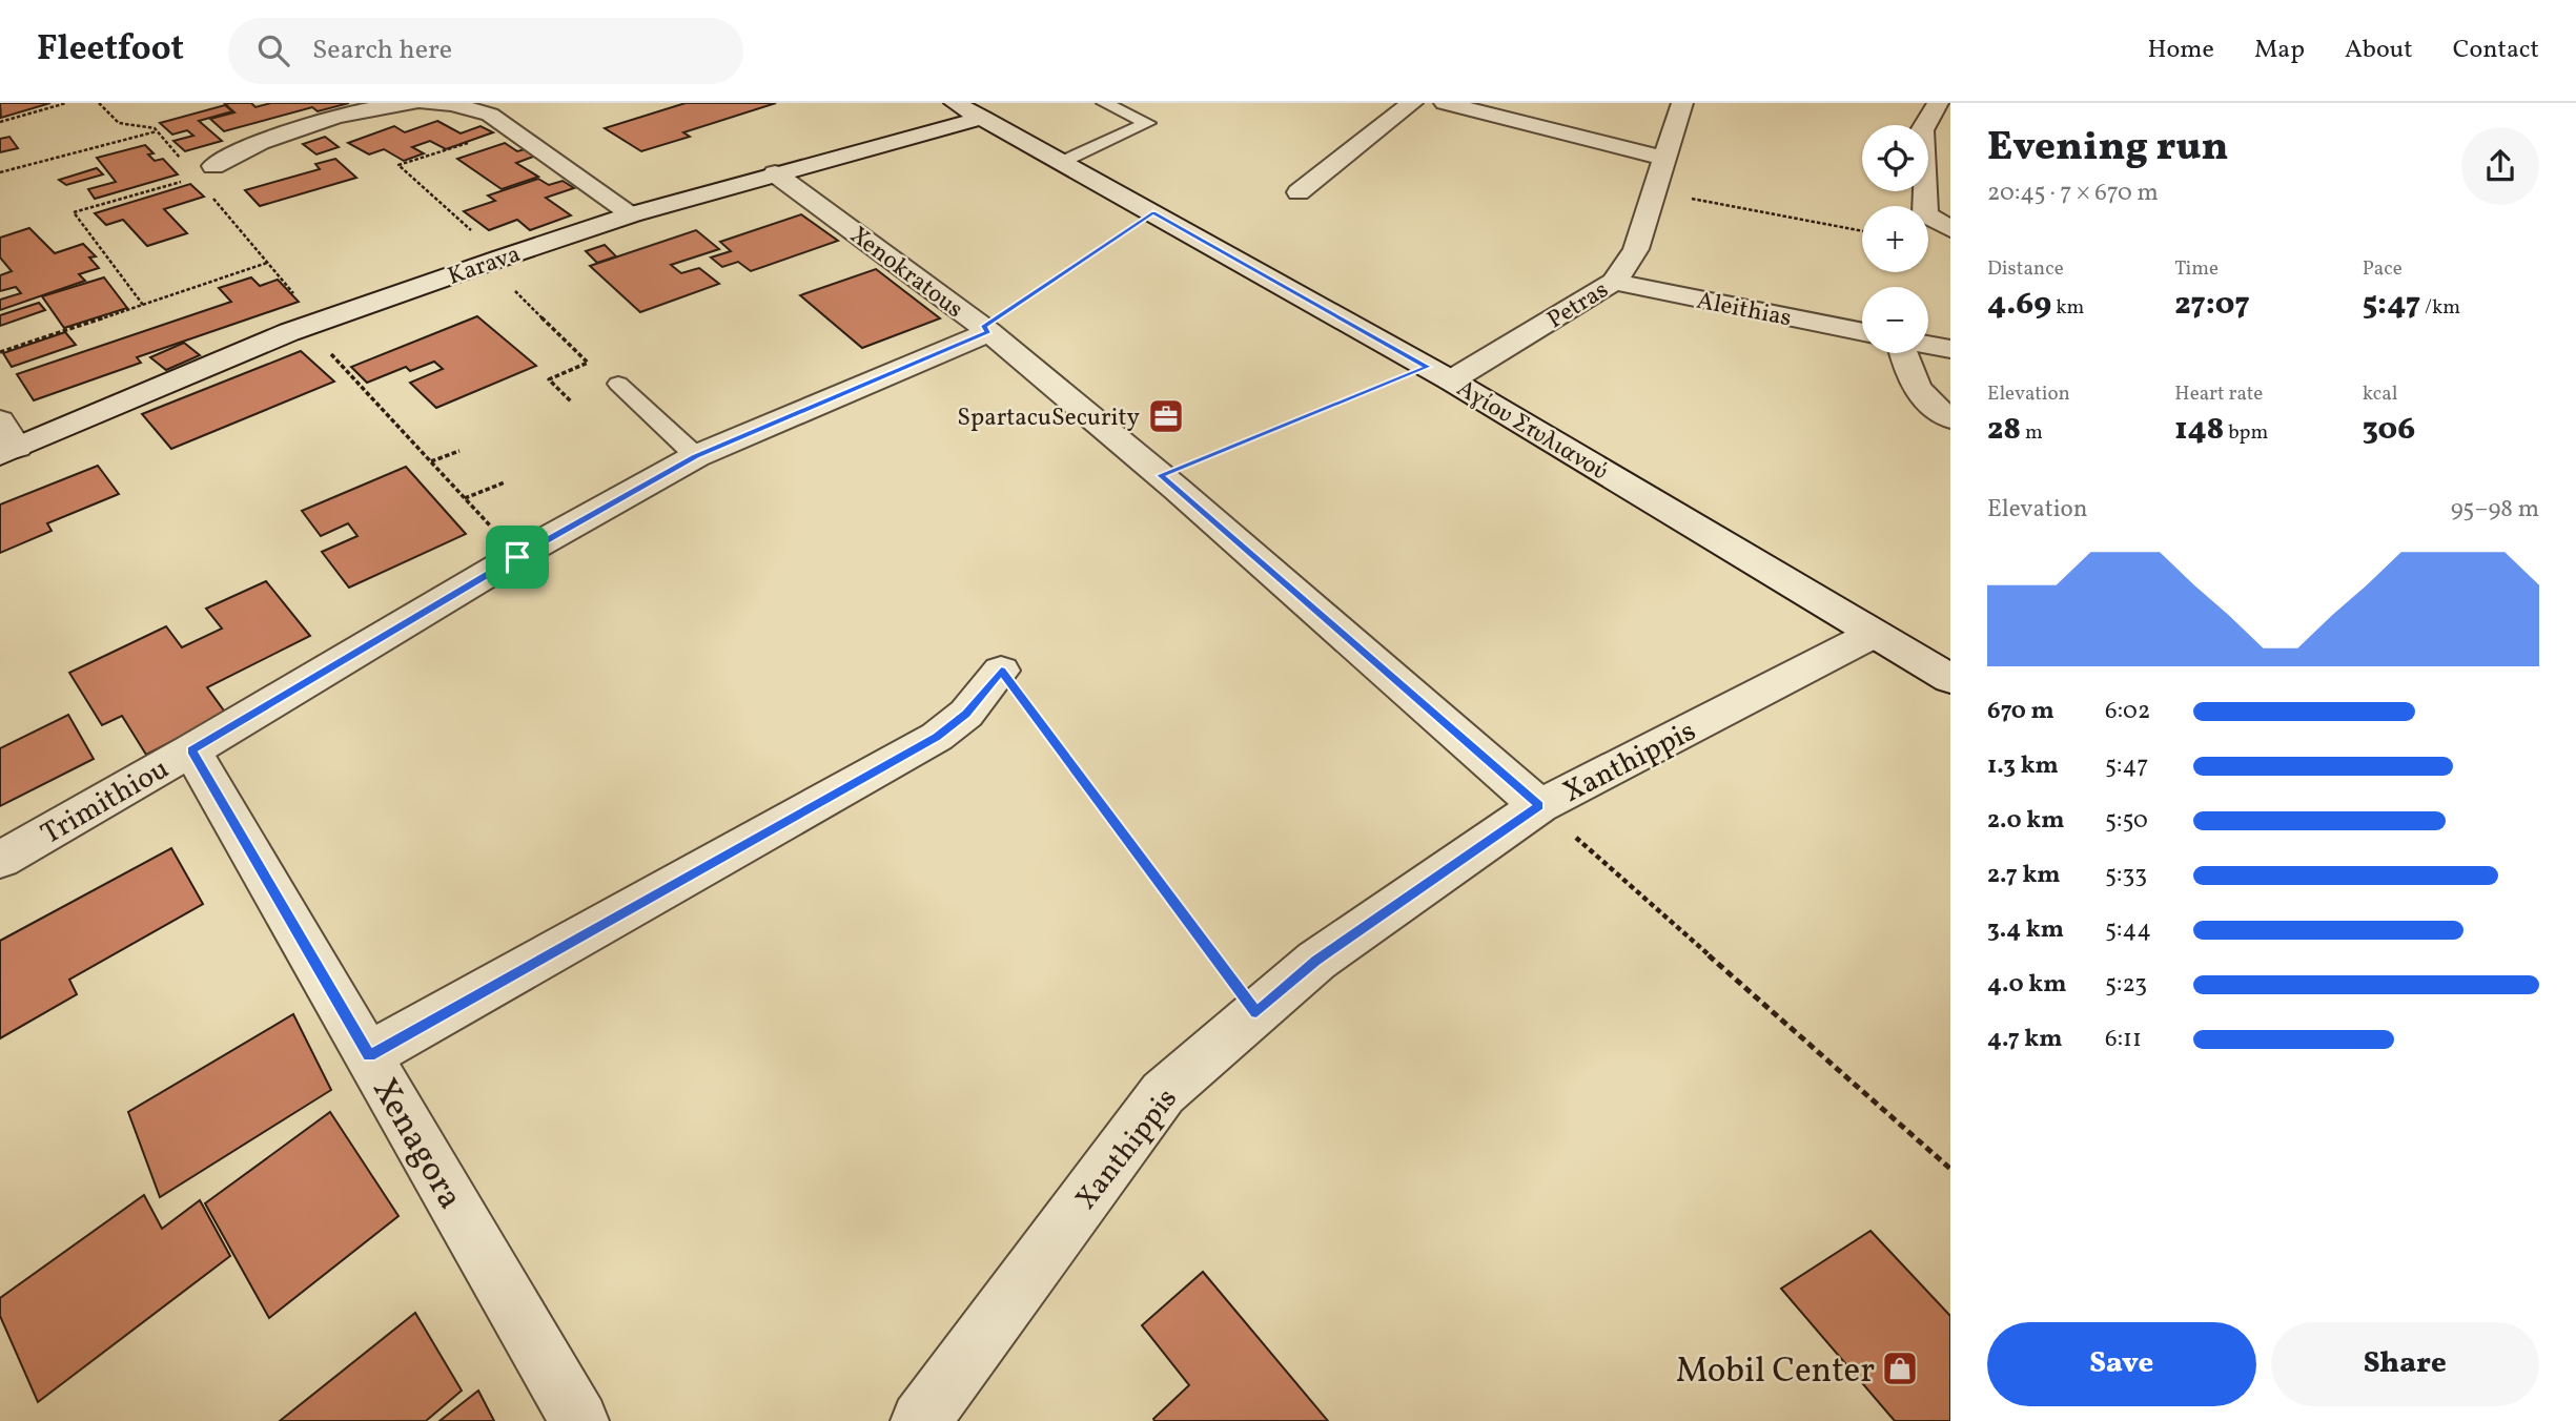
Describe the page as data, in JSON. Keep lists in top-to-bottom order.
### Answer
{
  "streets": {
    "street": [
      "Karava",
      "Xenokratous",
      "Petras",
      "Aleithias",
      "Αγίου Στυλιανού",
      "Xanthippis",
      "Trimithiou",
      "Xenagora"
    ]
  },
  "crossings": [
    ["Karava", "Xenokratous"],
    ["Karava", "Αγίου Στυλιανού"],
    ["Xenokratous", "Xanthippis"],
    ["Xenokratous", "Trimithiou"],
    ["Petras", "Aleithias"],
    ["Petras", "Αγίου Στυλιανού"],
    ["Αγίου Στυλιανού", "Xanthippis"],
    ["Trimithiou", "Xenagora"]
  ],
  "places": {
    "office": ["SpartacuSecurity"],
    "shop": ["Mobil Center"]
  },
  "page": {
    "header": "Fleetfoot",
    "search": "Search here",
    "nav": [
      "Home",
      "Map",
      "About",
      "Contact"
    ],
    "heading": ["Evening run", "20:45 · 7 × 670 m"],
    "map_buttons": ["+", "−"],
    "stats": [
      ["Distance", "4.69 km"],
      ["Time", "27:07"],
      ["Pace", "5:47 /km"],
      ["Elevation", "28 m"],
      ["Heart rate", "148 bpm"],
      ["kcal", "306"]
    ],
    "chart": ["Elevation", "95–98 m"],
    "list": [
      {
        "name": "670 m",
        "note": "6:02"
      },
      {
        "name": "1.3 km",
        "note": "5:47"
      },
      {
        "name": "2.0 km",
        "note": "5:50"
      },
      {
        "name": "2.7 km",
        "note": "5:33"
      },
      {
        "name": "3.4 km",
        "note": "5:44"
      },
      {
        "name": "4.0 km",
        "note": "5:23"
      },
      {
        "name": "4.7 km",
        "note": "6:11"
      }
    ],
    "buttons": ["Save", "Share"]
  }
}
